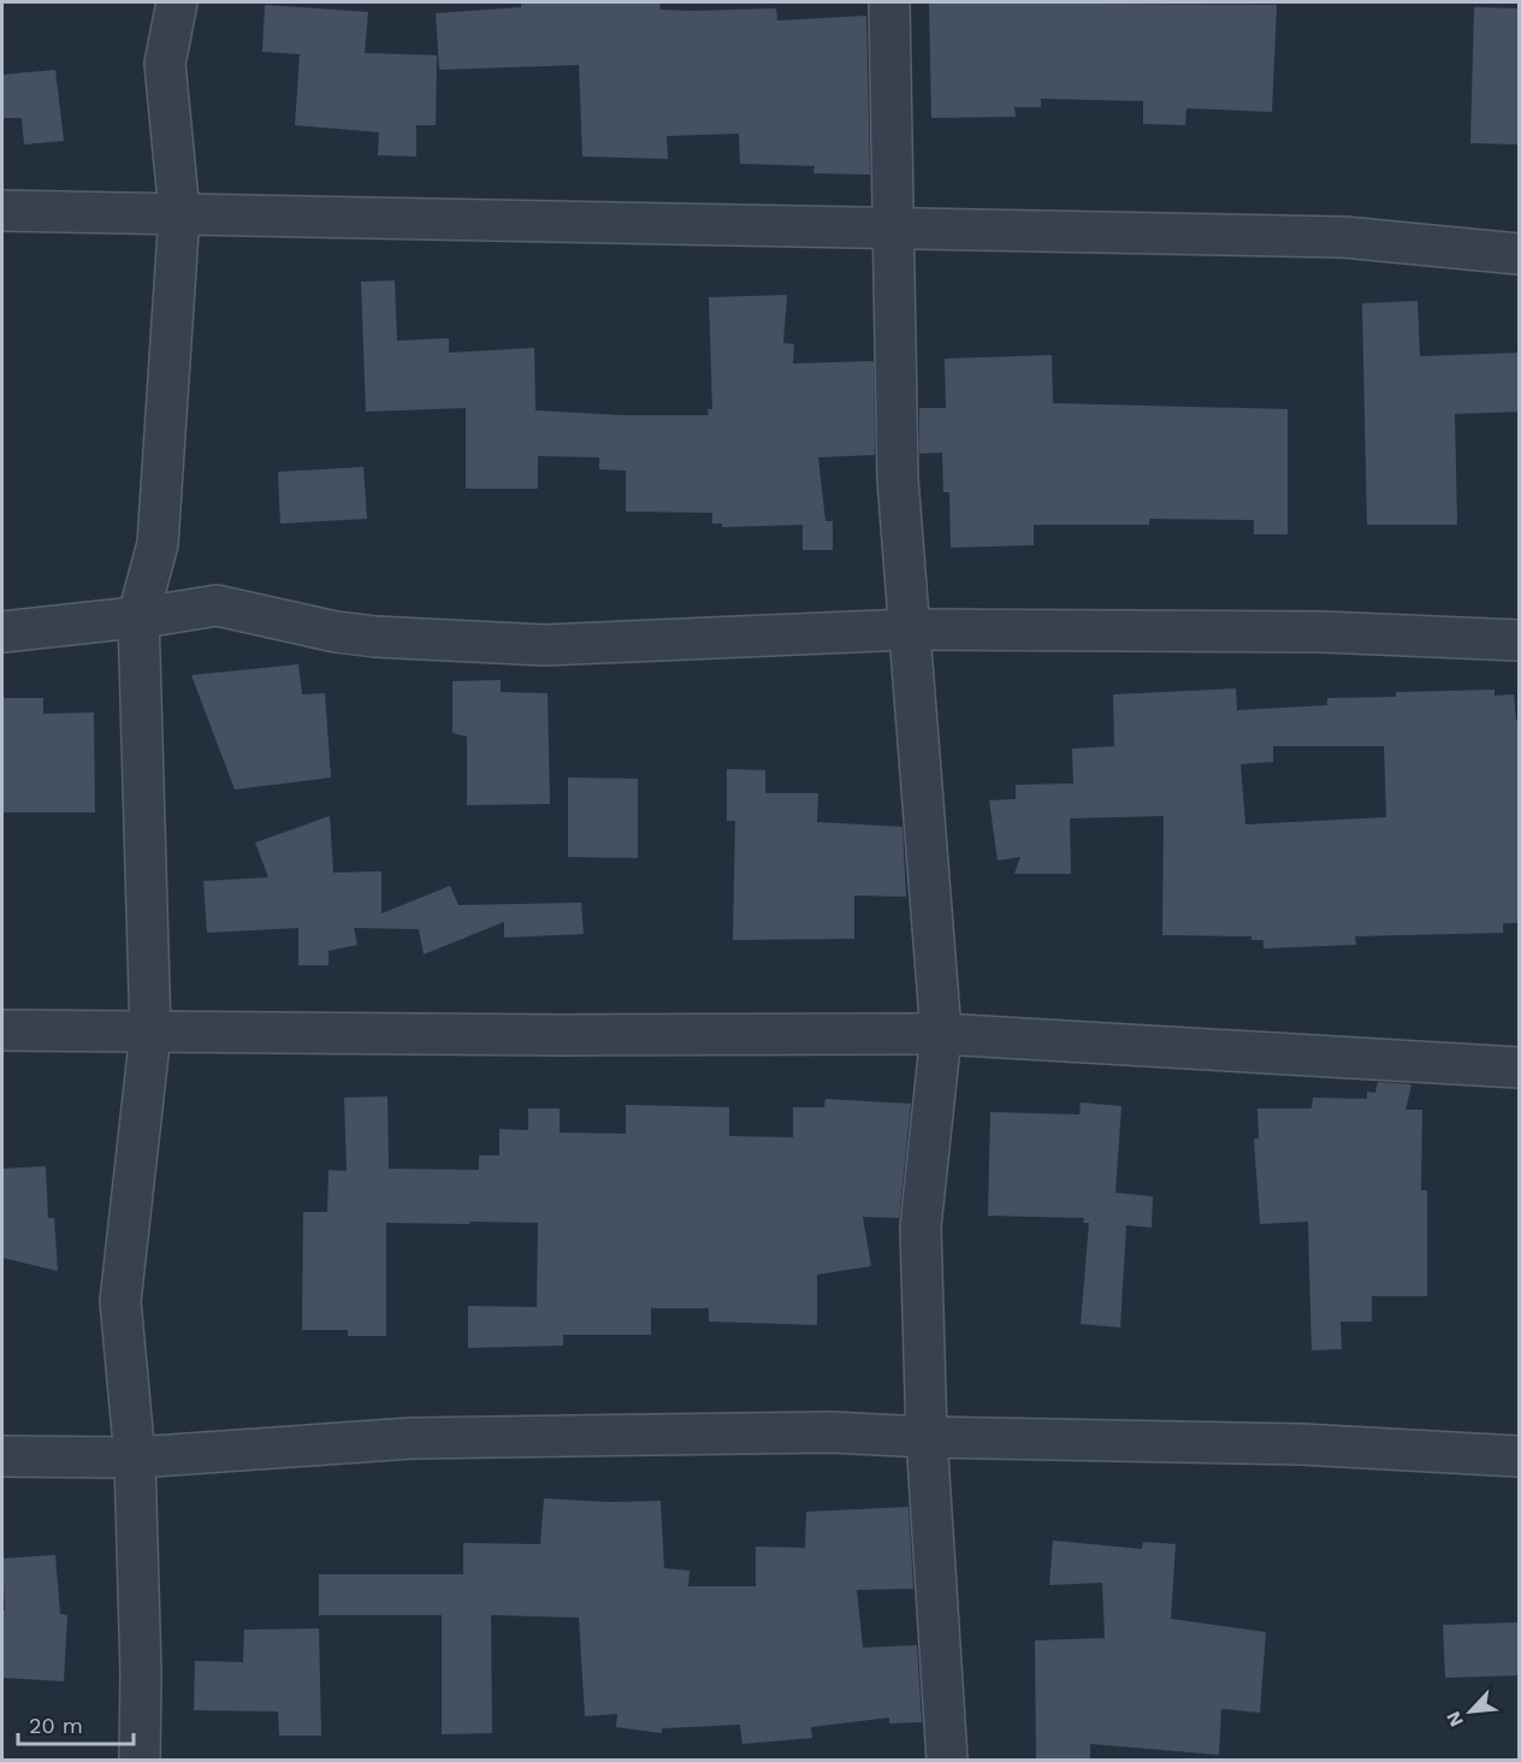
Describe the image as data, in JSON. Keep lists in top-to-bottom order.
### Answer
{
  "scale_bar": "20 m",
  "north": "bottom left"
}
